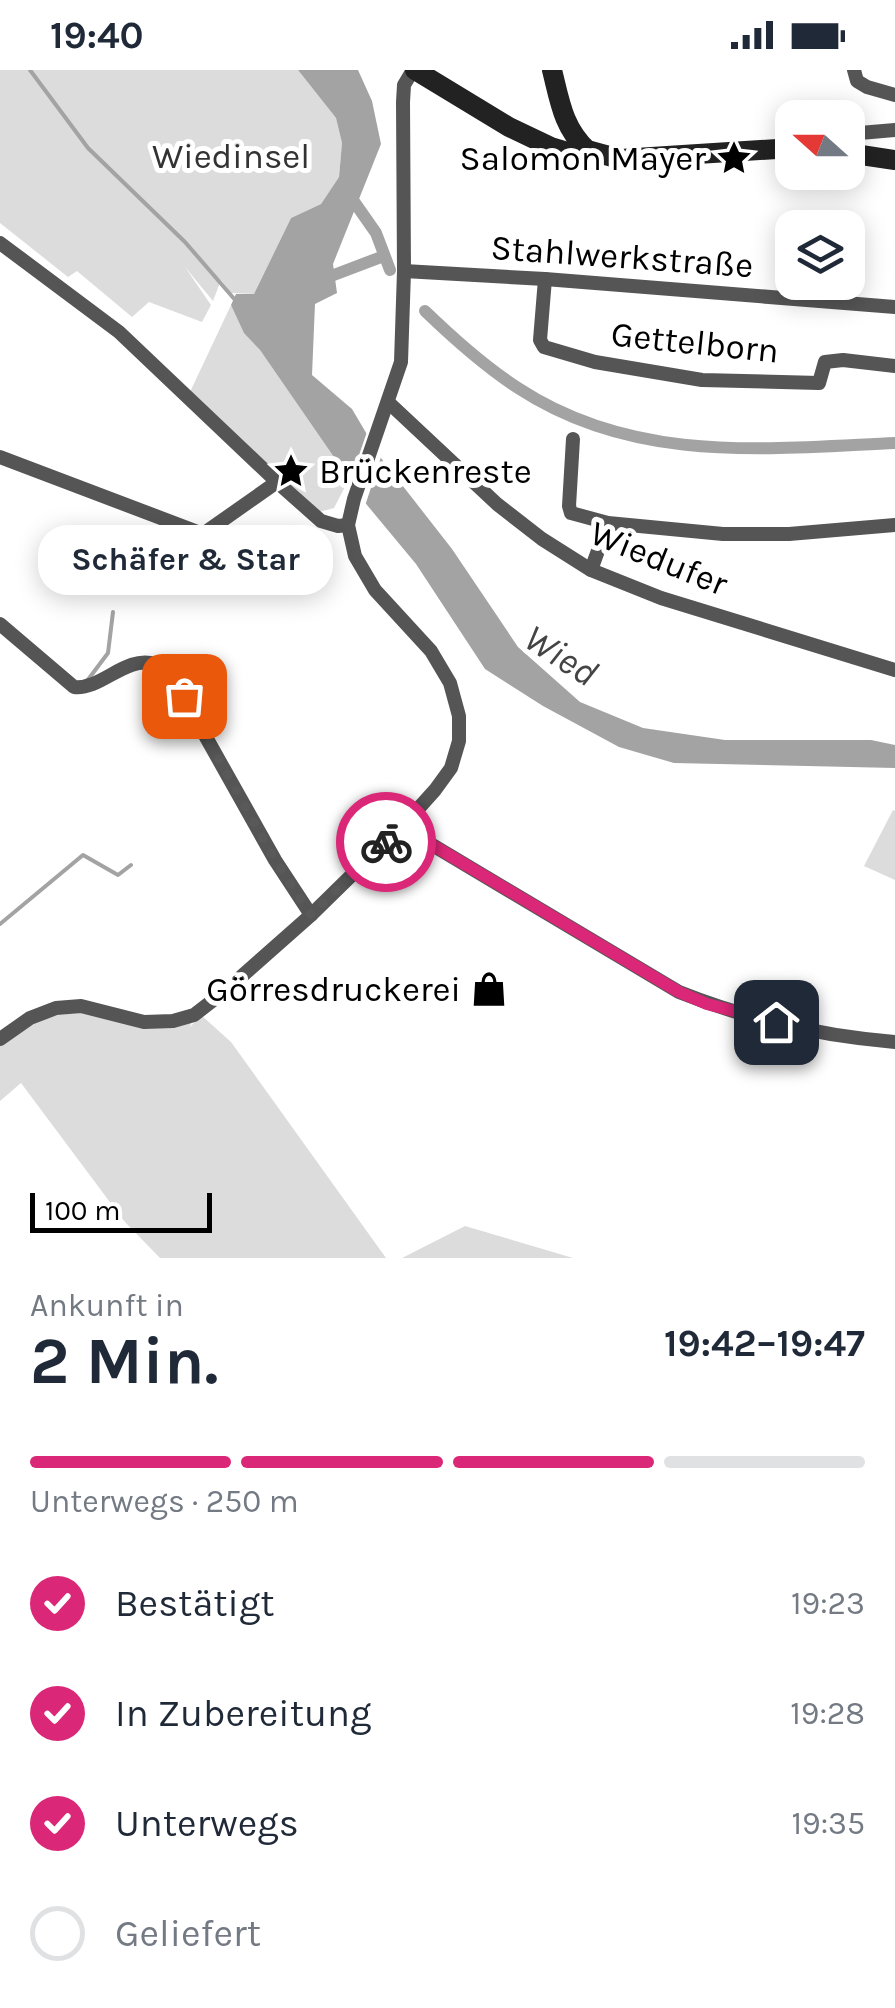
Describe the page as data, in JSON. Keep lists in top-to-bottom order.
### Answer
{
  "streets": {
    "street": ["Stahlwerkstraße", "Gettelborn", "Wiedufer"]
  },
  "crossings": [
    ["Stahlwerkstraße", "Gettelborn"]
  ],
  "water": ["Wied"],
  "parks": ["Wiedinsel"],
  "places": {
    "place": ["Salomon Mayer", "Brückenreste"],
    "other": ["Schäfer & Star"],
    "shop": ["Görresdruckerei"]
  },
  "scale_bar": "100 m",
  "north": "left",
  "page": {
    "status": "19:40",
    "bubble": "Schäfer & Star",
    "scale": "100 m",
    "heading": ["2 Min.", "Ankunft in", "19:42–19:47"],
    "bar": "Unterwegs · 250 m",
    "list": [
      ["Bestätigt", "19:23"],
      ["In Zubereitung", "19:28"],
      ["Unterwegs", "19:35"],
      "Geliefert"
    ]
  }
}
